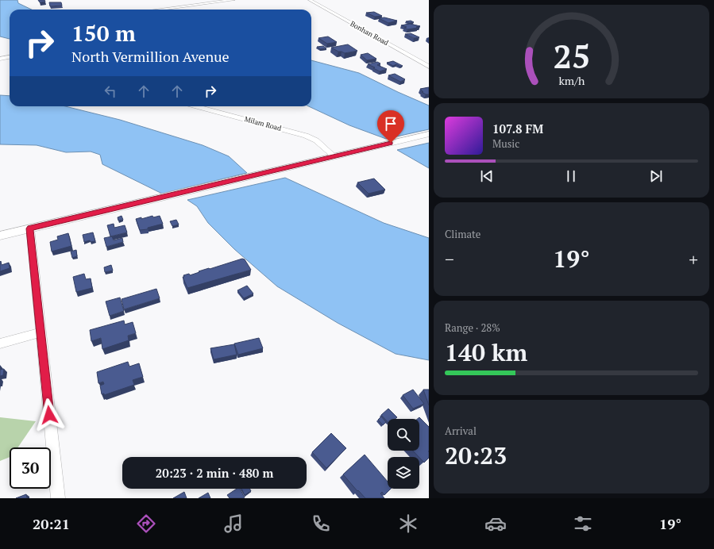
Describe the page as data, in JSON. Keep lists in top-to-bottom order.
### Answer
{
  "streets": {
    "street": ["Bonhan Road", "Milam Road"]
  },
  "page": {
    "turn": ["150 m", "North Vermillion Avenue"],
    "song": ["107.8 FM", "Music"],
    "tile": [
      "Climate",
      ["Range · 28%", "140 km"],
      ["Arrival", "20:23"]
    ],
    "heat": ["−", "19°", "+"],
    "limit": "30",
    "trip": "20:23 · 2 min · 480 m",
    "tabs": ["20:21", "19°"],
    "gauge": ["25", "km/h"]
  }
}
